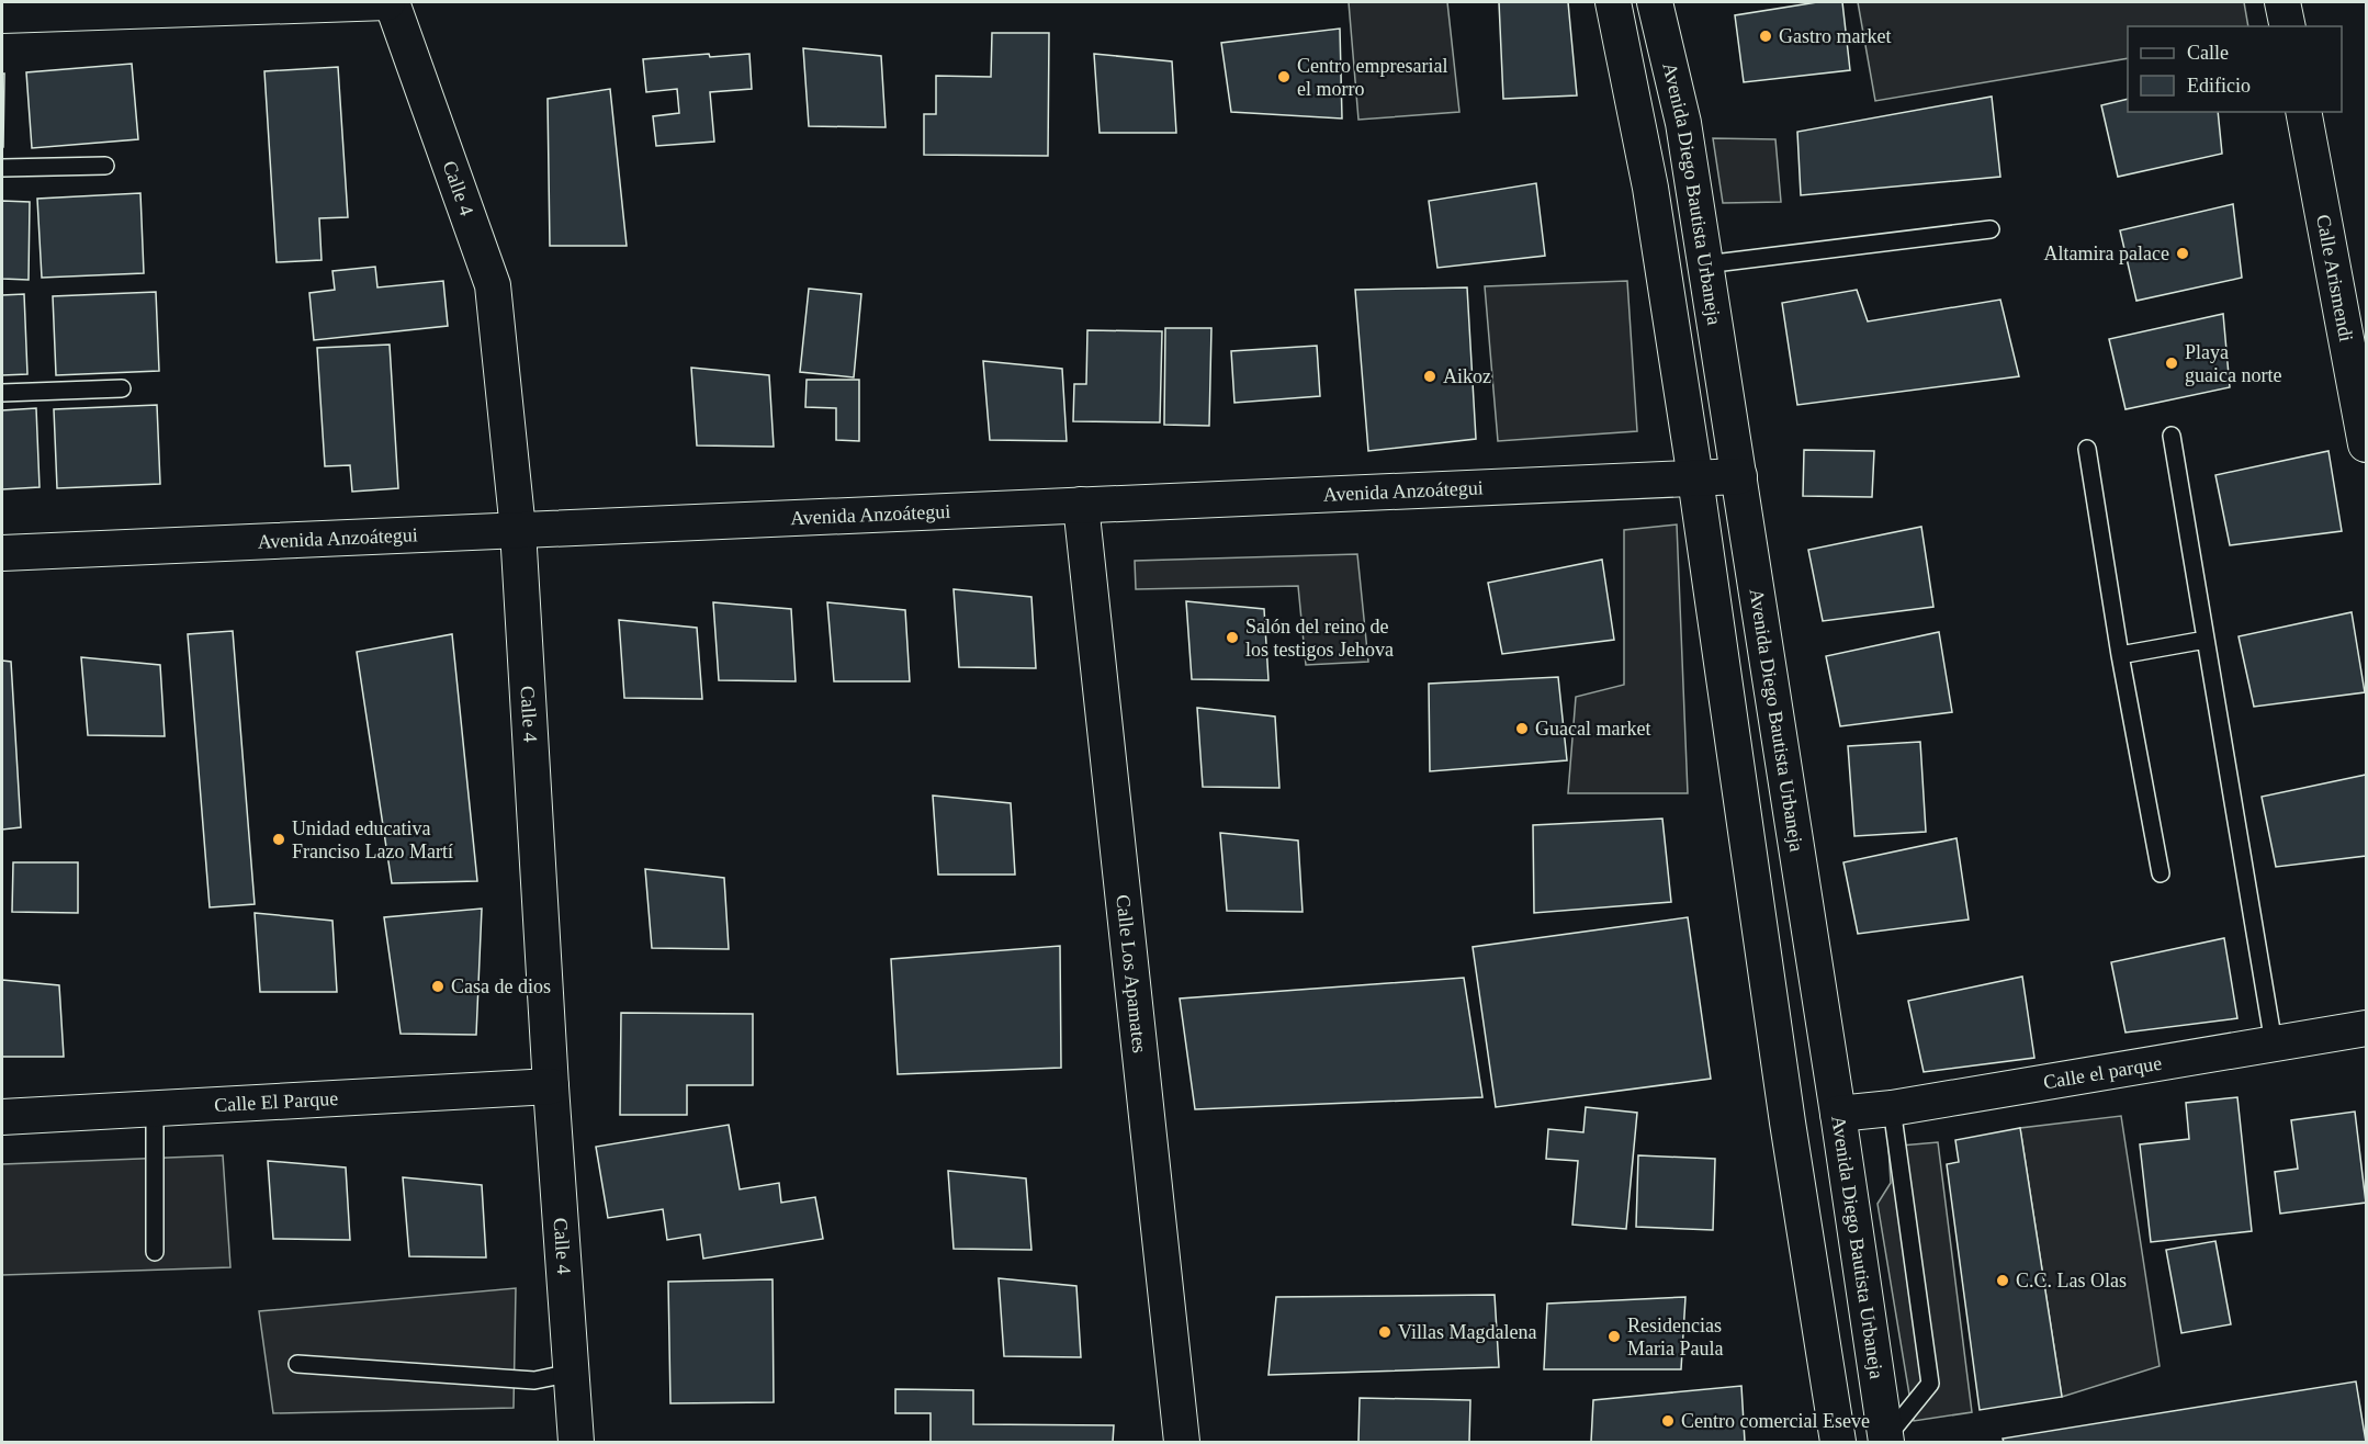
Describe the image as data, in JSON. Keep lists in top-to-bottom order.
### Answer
{
  "streets": {
    "street": [
      "Calle 4",
      "Avenida Diego Bautista Urbaneja",
      "Calle Arismendi",
      "Avenida Anzoátegui",
      "Calle Los Apamates",
      "Calle el parque",
      "Calle El Parque"
    ]
  },
  "crossings": [
    ["Calle 4", "Avenida Anzoátegui"],
    ["Calle 4", "Calle El Parque"],
    ["Avenida Diego Bautista Urbaneja", "Avenida Anzoátegui"],
    ["Avenida Diego Bautista Urbaneja", "Calle el parque"],
    ["Avenida Anzoátegui", "Calle Los Apamates"]
  ],
  "places": [
    "Gastro market",
    "Centro empresarial el morro",
    "Altamira palace",
    "Playa guaica norte",
    "Aikoz",
    "Salón del reino de los testigos Jehova",
    "Guacal market",
    "Unidad educativa Franciso Lazo Martí",
    "Casa de dios",
    "C.C. Las Olas",
    "Villas Magdalena",
    "Residencias Maria Paula",
    "Centro comercial Eseve"
  ],
  "legend": ["Calle", "Edificio"]
}
